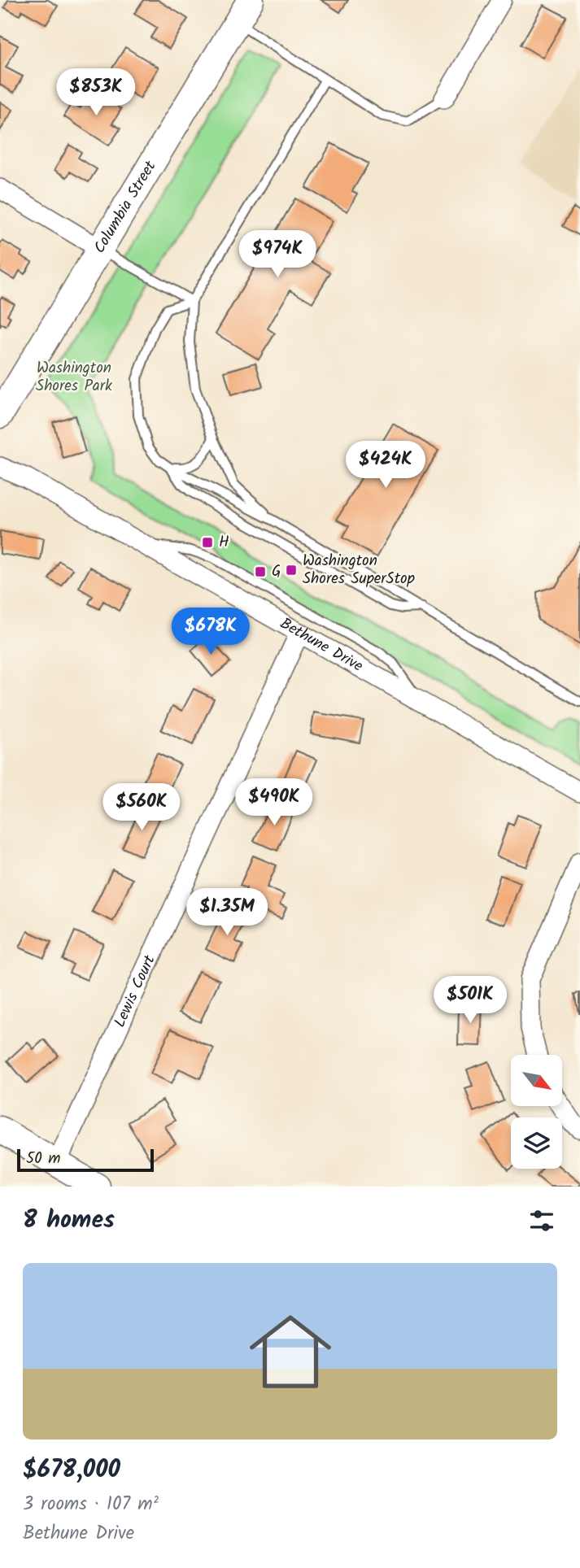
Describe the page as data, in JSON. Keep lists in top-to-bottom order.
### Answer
{
  "streets": {
    "street": ["Columbia Street", "Bethune Drive", "Lewis Court"]
  },
  "crossings": [
    ["Bethune Drive", "Lewis Court"]
  ],
  "parks": ["Washington Shores Park"],
  "places": {
    "transit": ["H", "Washington Shores SuperStop", "G"]
  },
  "scale_bar": "50 m",
  "north": "bottom right",
  "page": {
    "price": [
      "$853K",
      "$974K",
      "$424K",
      "$678K",
      "$490K",
      "$560K",
      "$1.35M",
      "$501K"
    ],
    "scale": "50 m",
    "heading": "8 homes",
    "list": [
      {
        "name": "$678,000",
        "note": "3 rooms · 107 m² · Bethune Drive"
      }
    ]
  }
}
